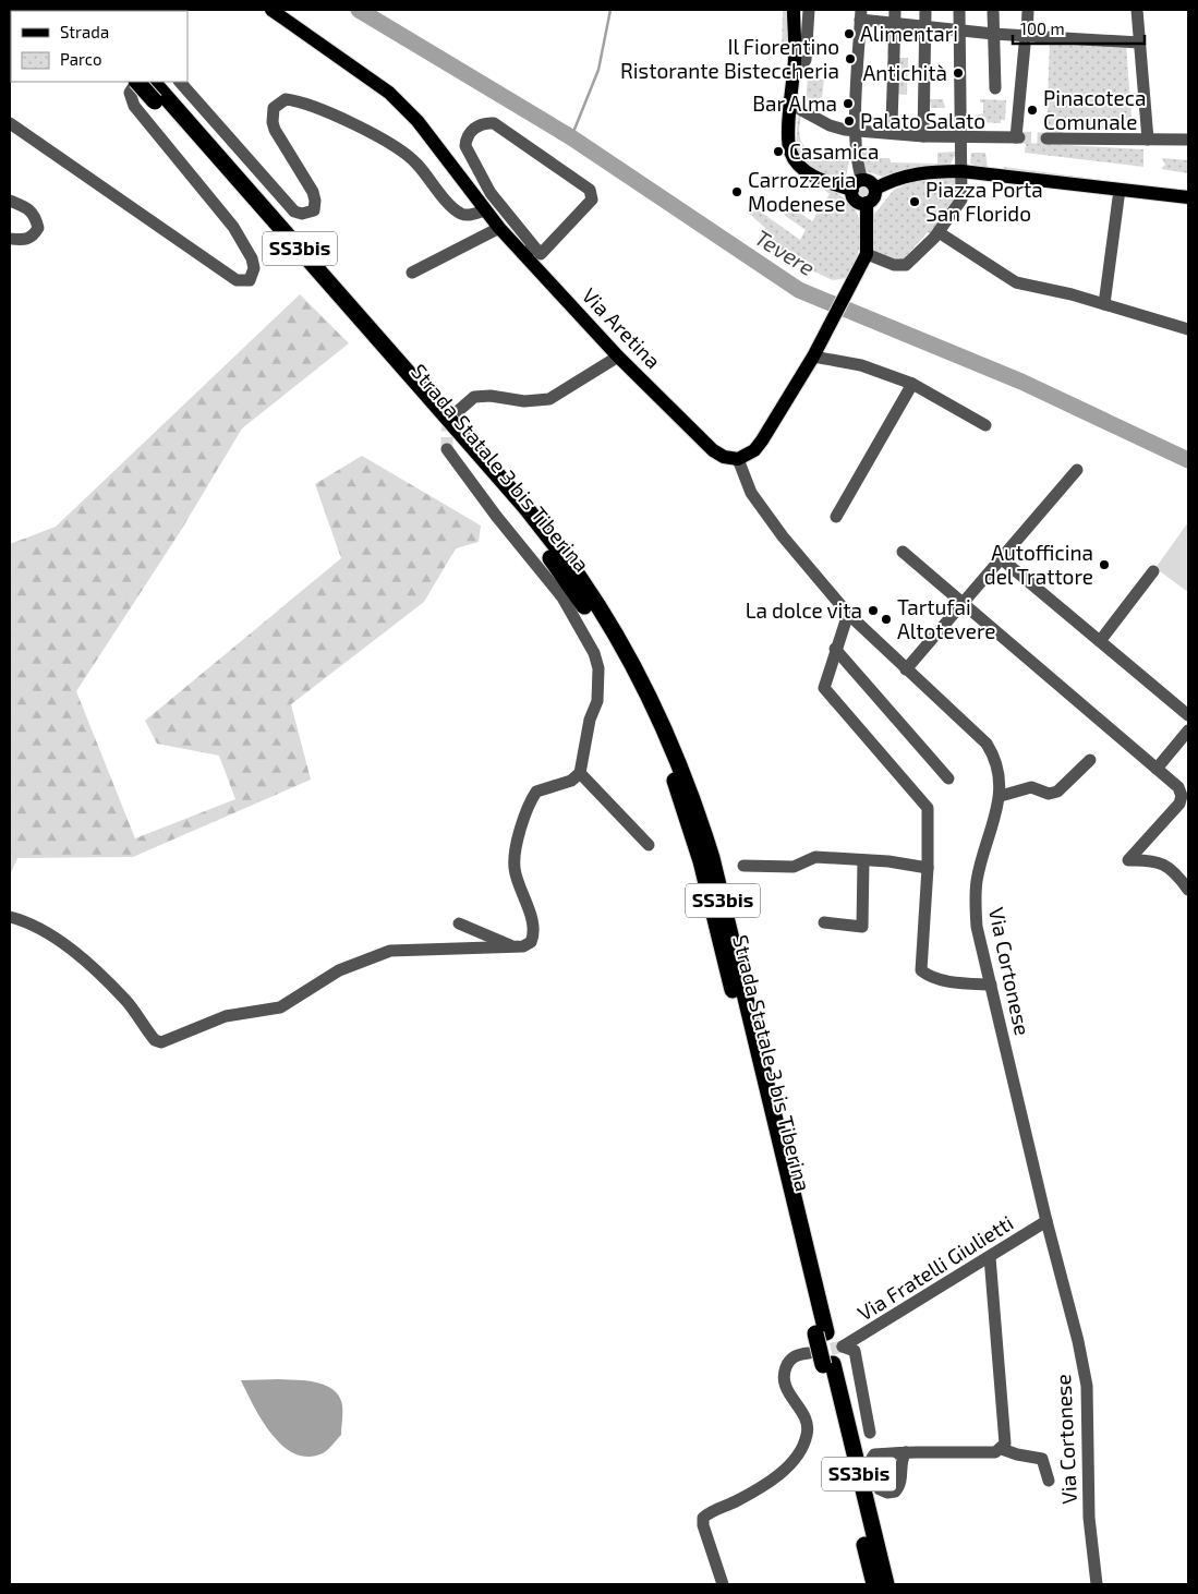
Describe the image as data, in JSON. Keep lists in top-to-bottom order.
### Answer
{
  "streets": {
    "highway": ["SS3bis", "Strada Statale 3 bis Tiberina"],
    "main road": ["Via Aretina"],
    "street": ["Via Cortonese", "Via Fratelli Giulietti"]
  },
  "crossings": [
    ["Via Aretina", "Via Cortonese"],
    ["Via Cortonese", "Via Fratelli Giulietti"]
  ],
  "water": ["Tevere"],
  "places": [
    "Alimentari",
    "Il Fiorentino Ristorante Bisteccheria",
    "Antichità",
    "Bar Alma",
    "Pinacoteca Comunale",
    "Palato Salato",
    "Casamica",
    "Carrozzeria Modenese",
    "Piazza Porta San Florido",
    "Autofficina del Trattore",
    "La dolce vita",
    "Tartufai Altotevere"
  ],
  "legend": ["Strada", "Parco"],
  "scale_bar": "100 m"
}
